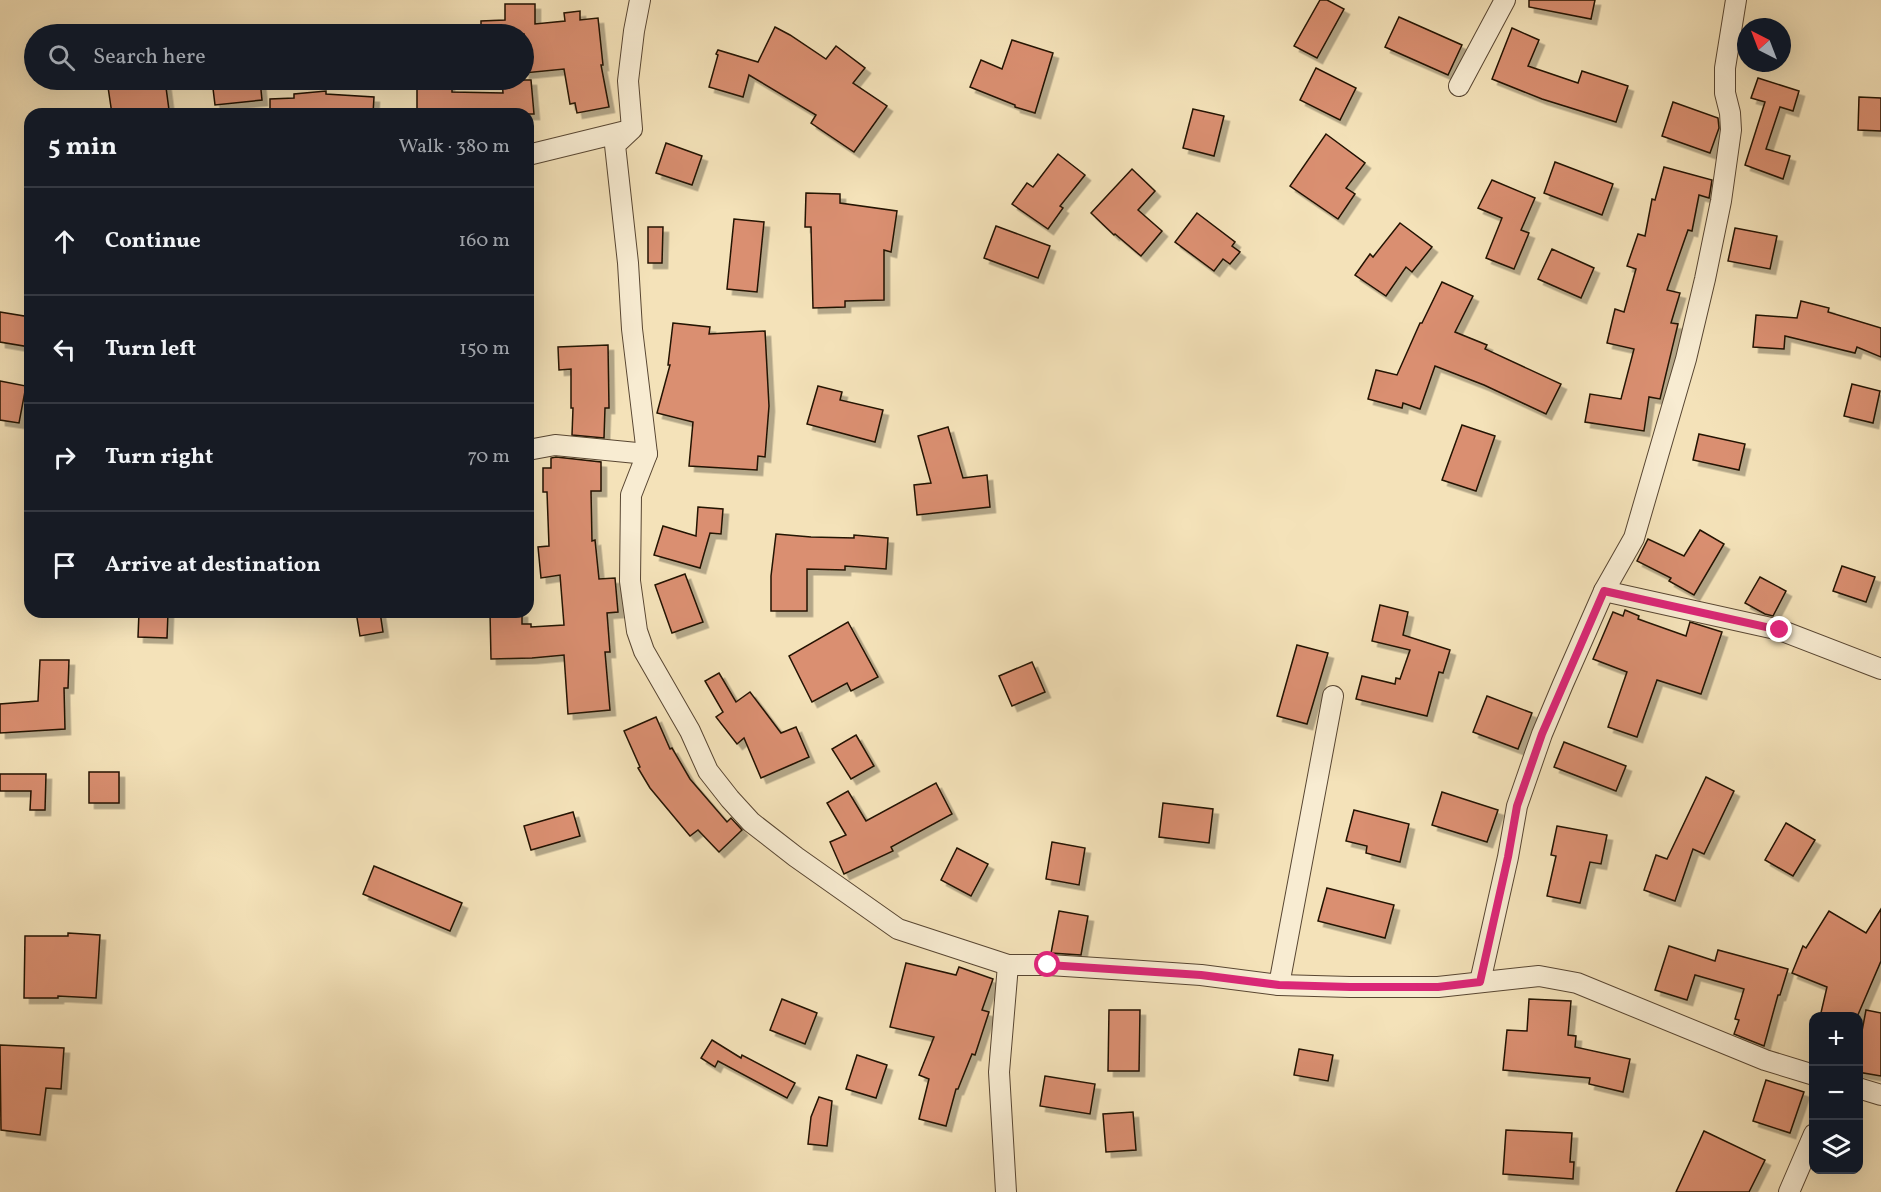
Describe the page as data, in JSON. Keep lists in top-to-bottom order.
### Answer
{
  "north": "top left",
  "page": {
    "search": "Search here",
    "heading": ["5 min", "Walk · 380 m"],
    "list": [
      ["Continue", "160 m"],
      ["Turn left", "150 m"],
      ["Turn right", "70 m"],
      "Arrive at destination"
    ],
    "map_buttons": ["+", "−"]
  }
}
